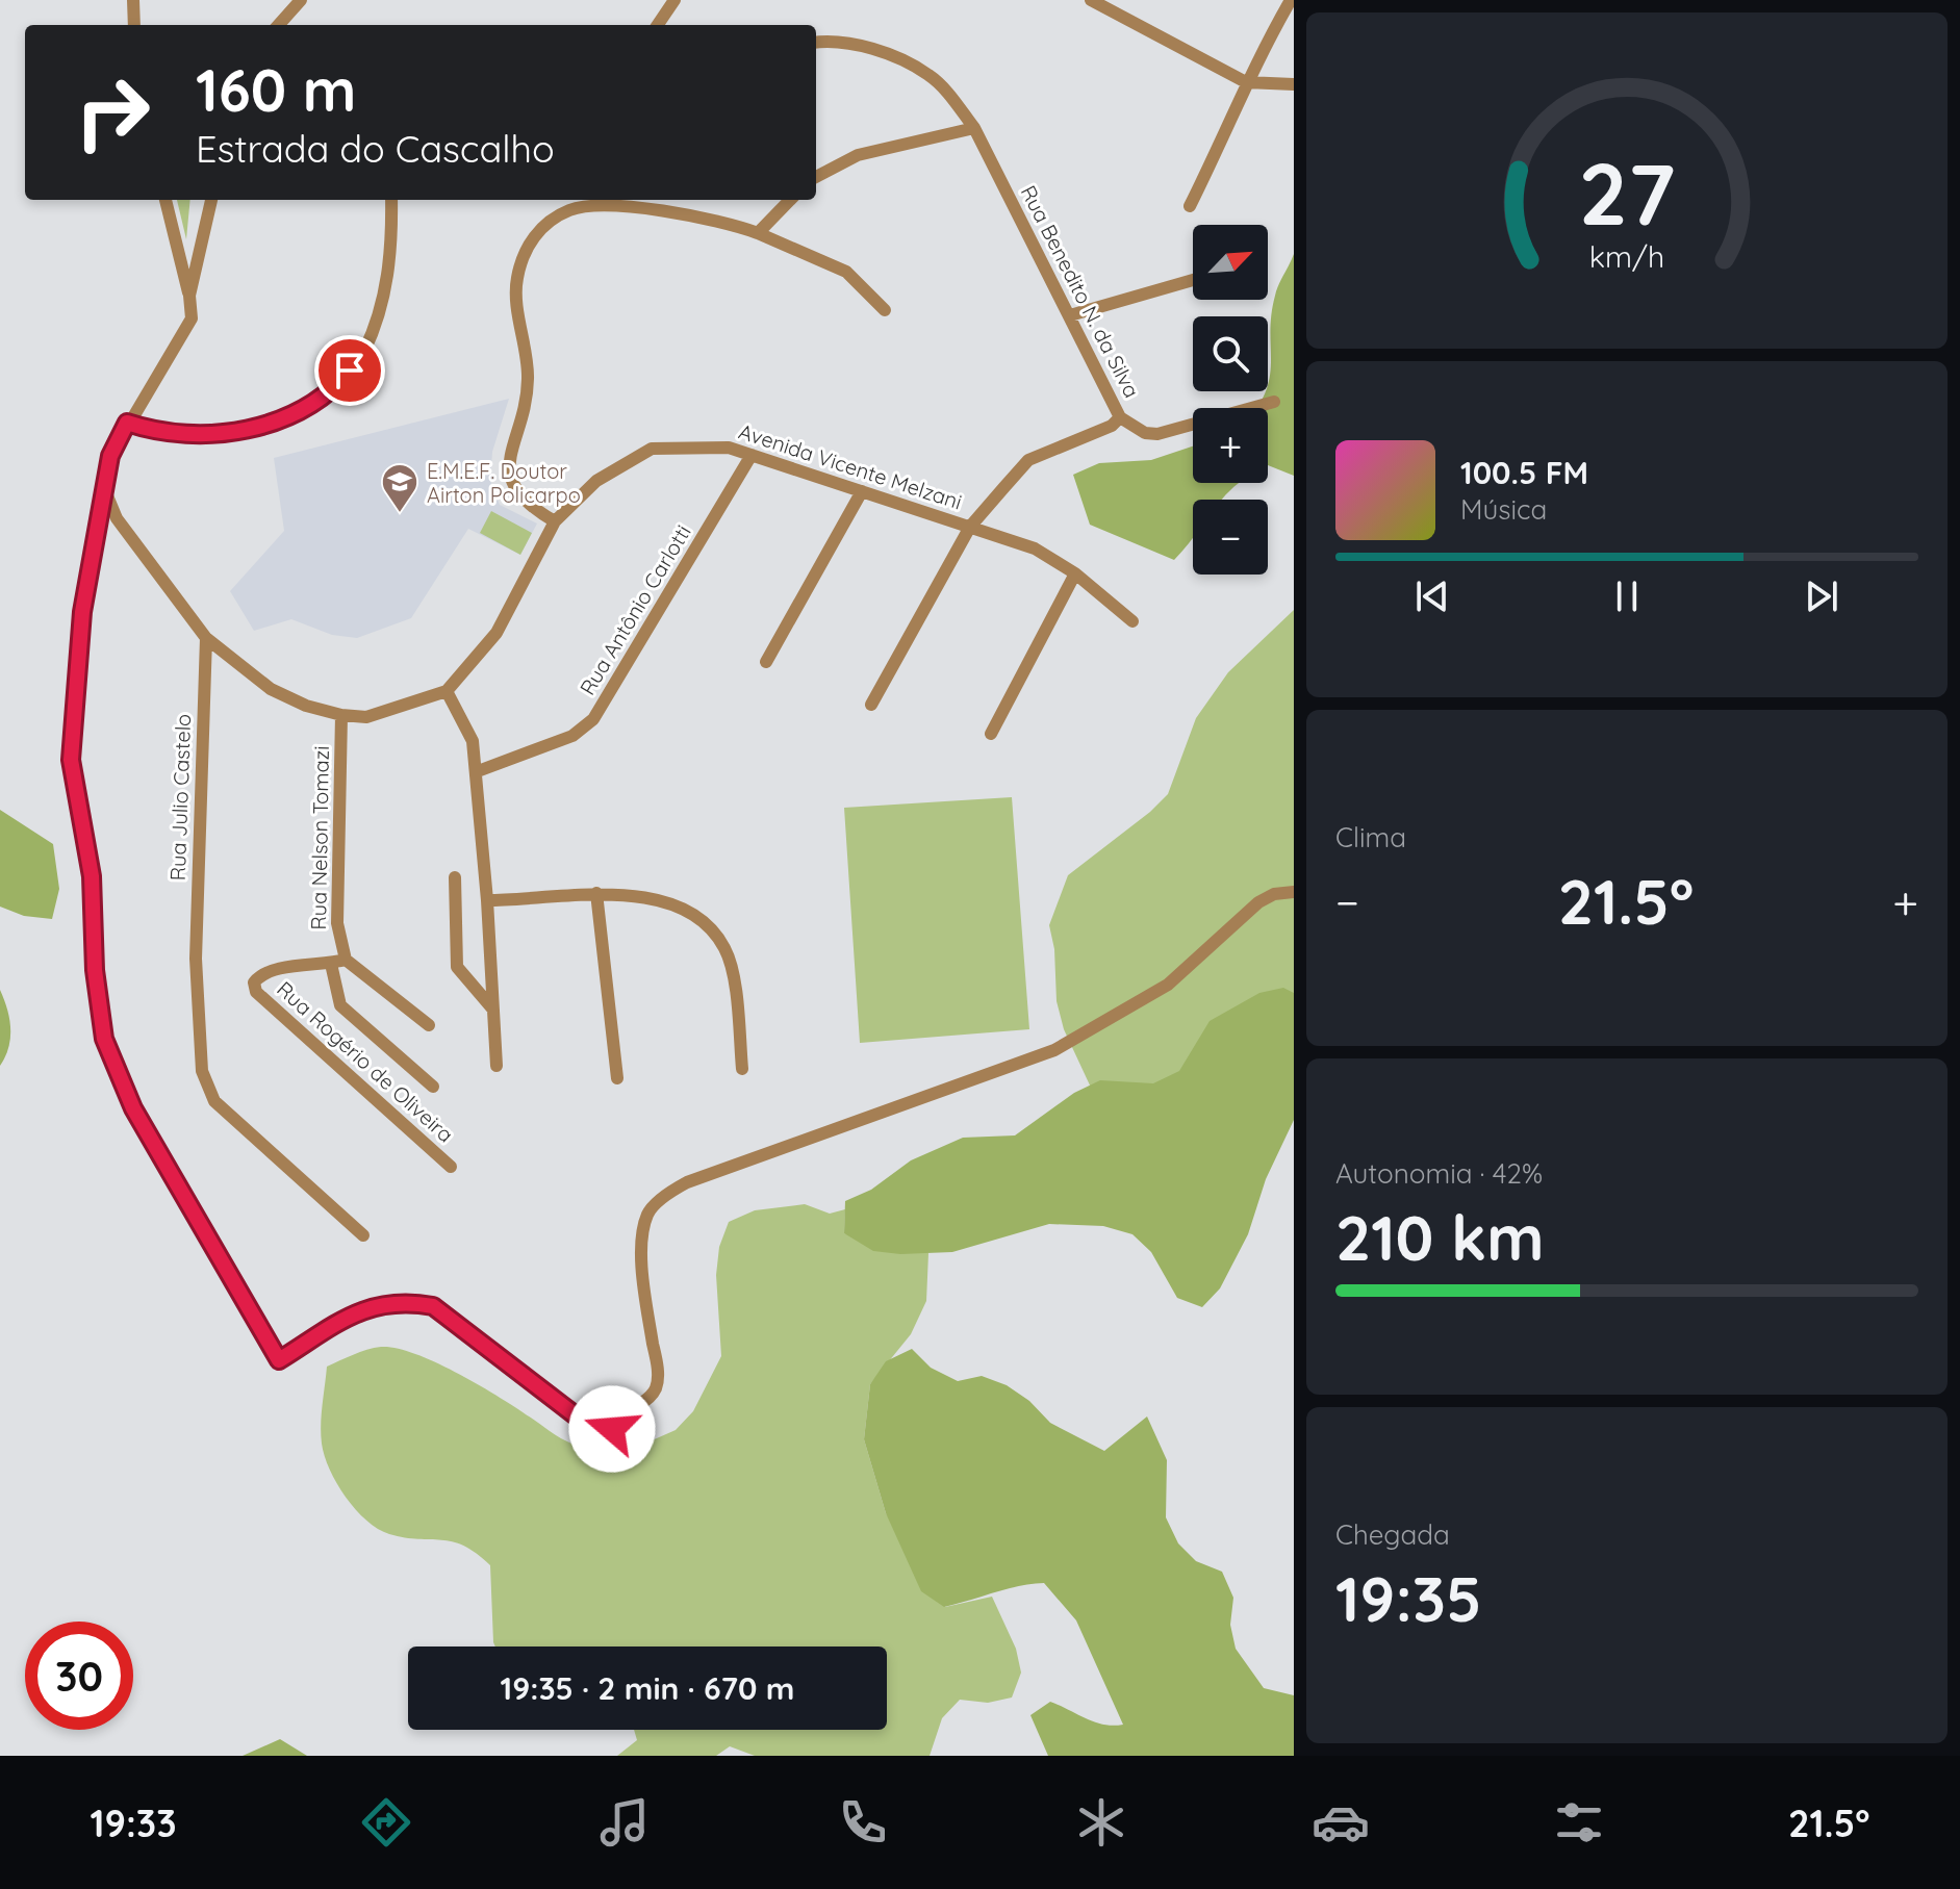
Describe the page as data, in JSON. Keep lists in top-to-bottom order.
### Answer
{
  "streets": {
    "street": [
      "Rua Benedito N. da Silva",
      "Avenida Vicente Melzani",
      "Rua Antônio Carlotti",
      "Rua Julio Castelo",
      "Rua Nelson Tomazi",
      "Rua Rogério de Oliveira"
    ]
  },
  "crossings": [
    ["Avenida Vicente Melzani", "Rua Antônio Carlotti"],
    ["Rua Nelson Tomazi", "Rua Rogério de Oliveira"]
  ],
  "places": {
    "school or university": ["E.M.E.F. Doutor Airton Policarpo"]
  },
  "north": "top right",
  "page": {
    "turn": ["160 m", "Estrada do Cascalho"],
    "map_buttons": ["+", "−"],
    "song": ["100.5 FM", "Música"],
    "tile": [
      "Clima",
      ["Autonomia · 42%", "210 km"],
      ["Chegada", "19:35"]
    ],
    "heat": ["−", "21.5°", "+"],
    "limit": "30",
    "trip": "19:35 · 2 min · 670 m",
    "tabs": ["19:33", "21.5°"],
    "gauge": ["27", "km/h"]
  }
}
